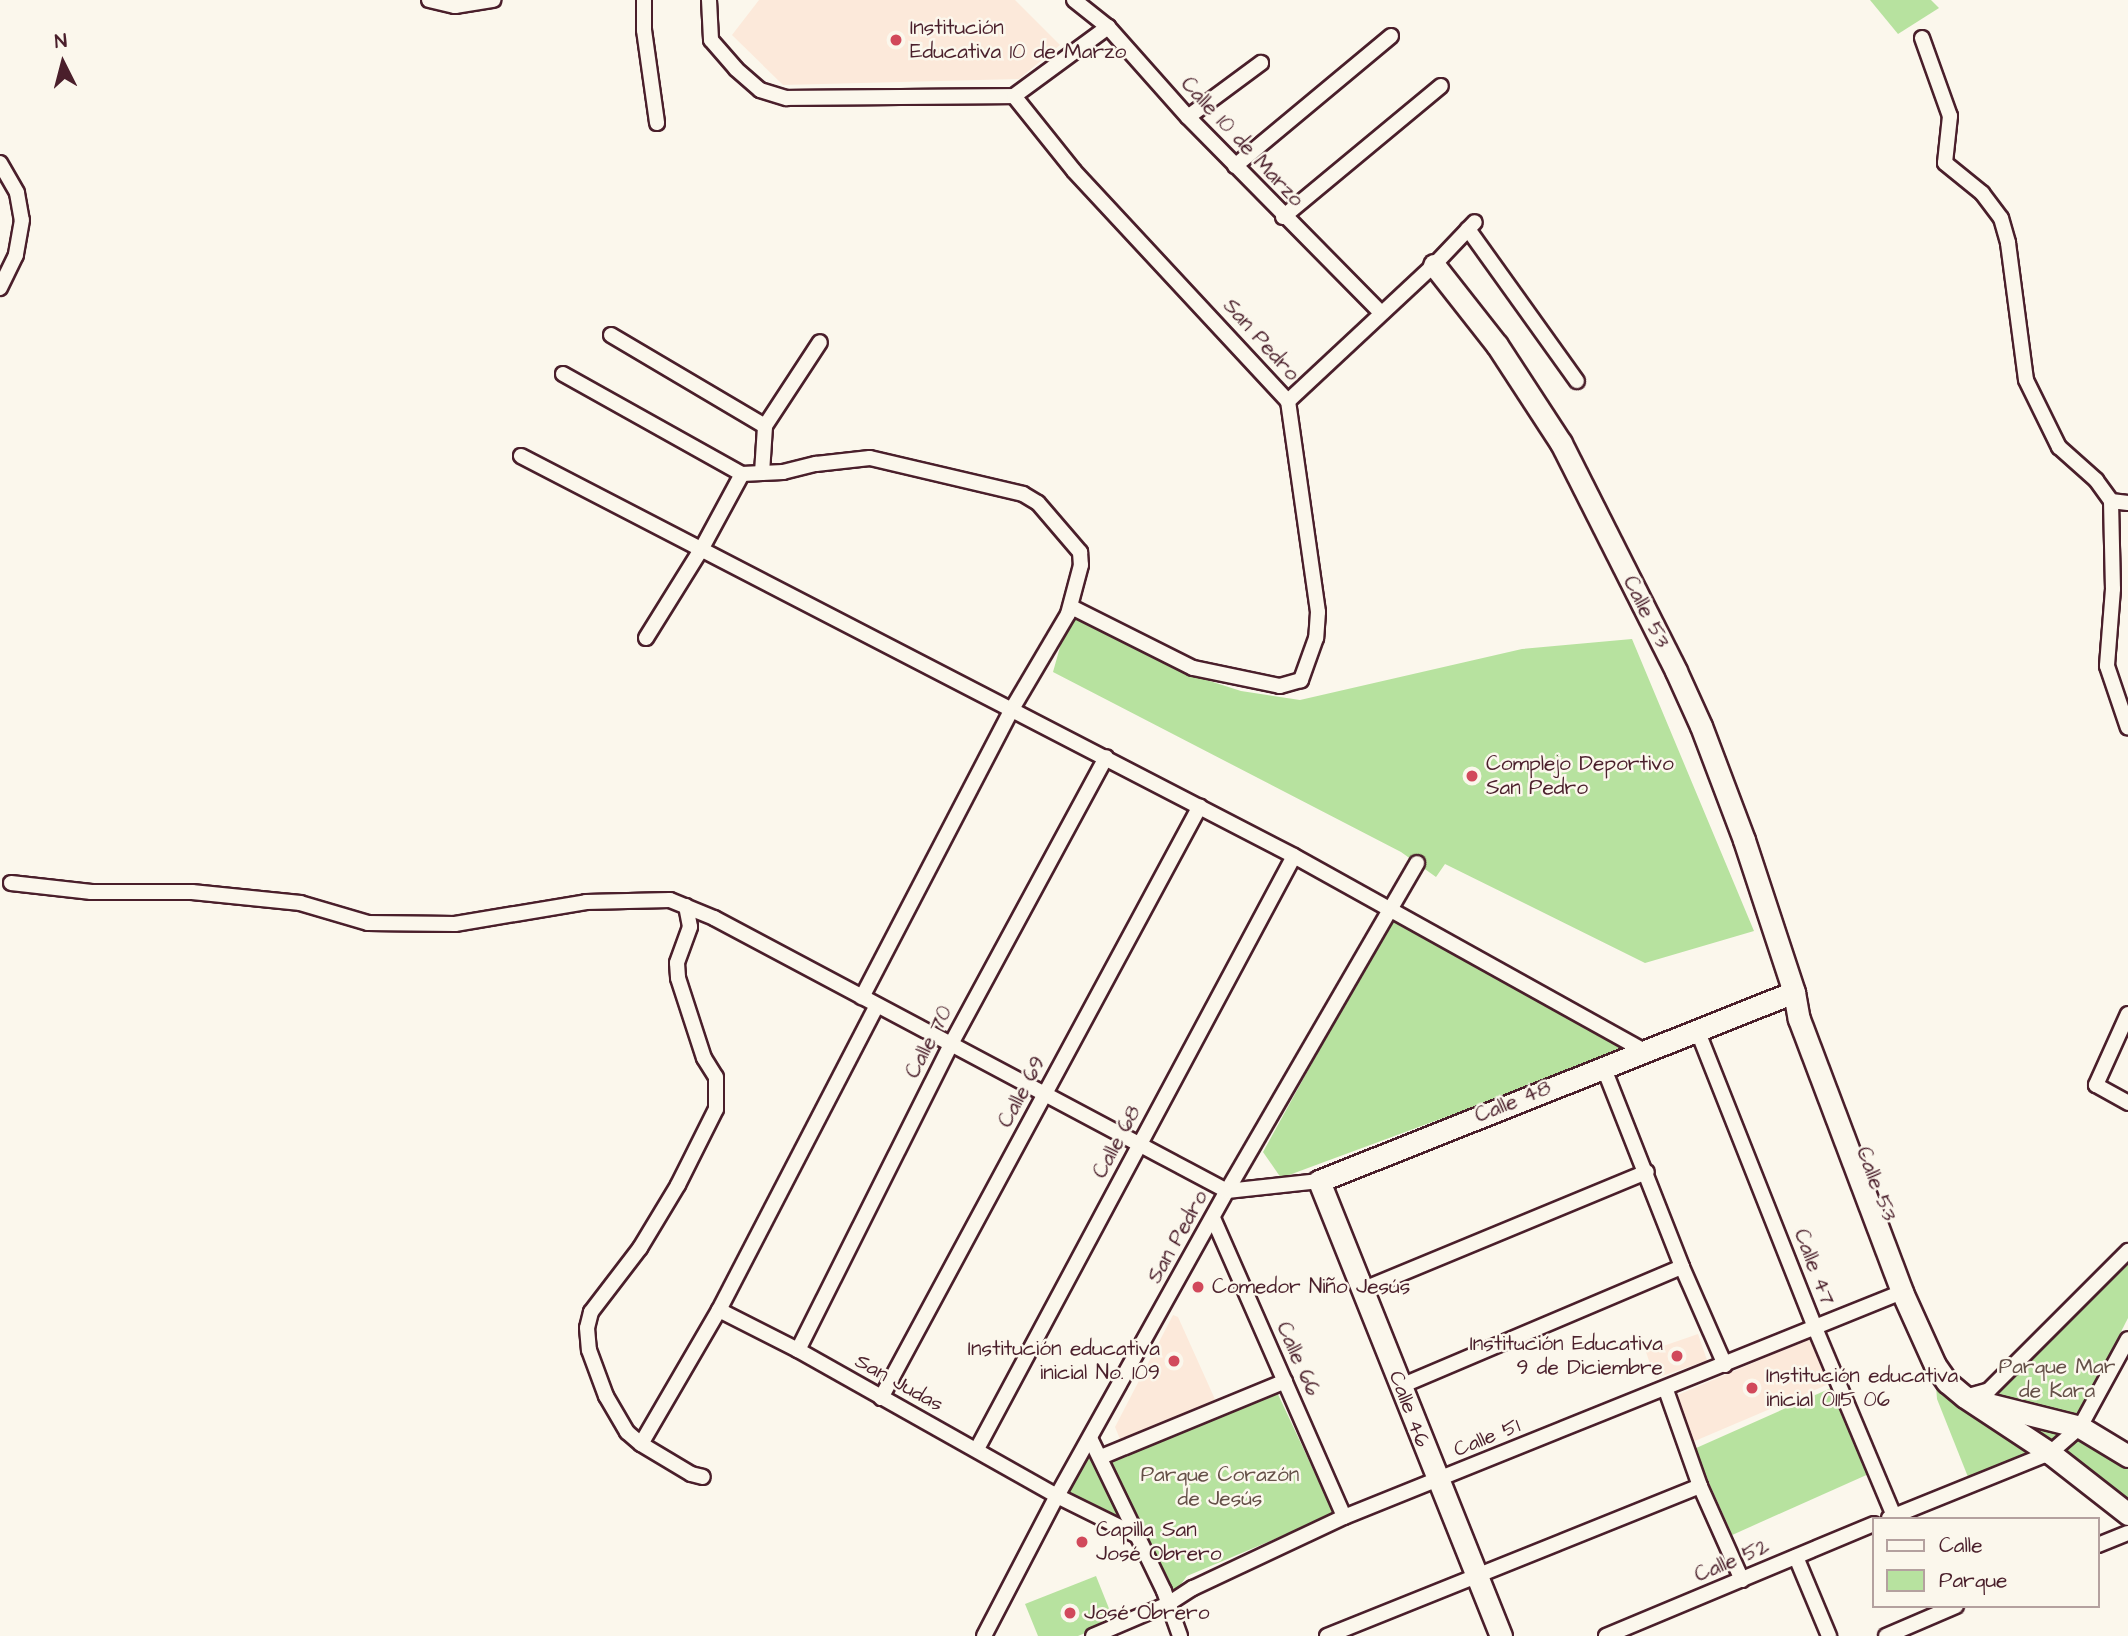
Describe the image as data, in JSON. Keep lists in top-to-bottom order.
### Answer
{
  "streets": {
    "street": [
      "Calle 10 de Marzo",
      "San Pedro",
      "Calle 53",
      "Calle 70",
      "Calle 69",
      "Calle 48",
      "Calle 68",
      "Calle 47",
      "Calle 66",
      "San Judas",
      "Calle 46",
      "Calle 51",
      "Calle 52"
    ]
  },
  "crossings": [
    ["San Pedro", "Calle 48"],
    ["San Pedro", "Calle 66"],
    ["San Pedro", "San Judas"],
    ["Calle 53", "Calle 48"],
    ["Calle 53", "Calle 51"],
    ["Calle 70", "San Judas"],
    ["Calle 69", "San Judas"],
    ["Calle 48", "Calle 47"],
    ["Calle 48", "Calle 46"],
    ["Calle 68", "San Judas"],
    ["Calle 47", "Calle 51"],
    ["Calle 66", "Calle 51"],
    ["Calle 46", "Calle 51"]
  ],
  "parks": ["Parque Mar de Kara", "Parque Corazón de Jesús"],
  "places": [
    "Institución Educativa 10 de Marzo",
    "Complejo Deportivo San Pedro",
    "Comedor Niño Jesús",
    "Institución Educativa 9 de Diciembre",
    "Institución educativa inicial No. 109",
    "Institución educativa inicial 0115 06",
    "Capilla San José Obrero",
    "José Obrero"
  ],
  "legend": ["Calle", "Parque"],
  "north": "top"
}
